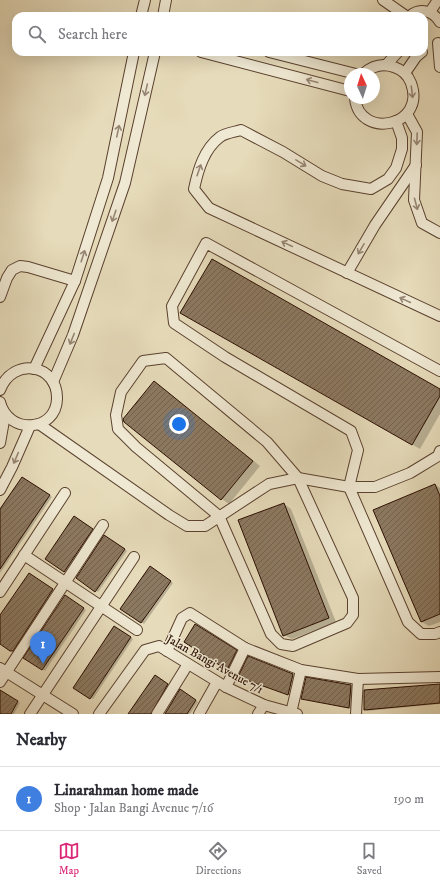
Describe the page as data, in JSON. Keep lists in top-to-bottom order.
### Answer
{
  "streets": {
    "street": ["Jalan Bangi Avenue 7/1"]
  },
  "north": "top",
  "page": {
    "search": "Search here",
    "pins": "1",
    "heading": "Nearby",
    "list": [
      {
        "mark": "1",
        "name": "Linarahman home made",
        "note": "Shop · Jalan Bangi Avenue 7/16",
        "value": "190 m"
      }
    ],
    "nav": ["Map", "Directions", "Saved"]
  }
}
